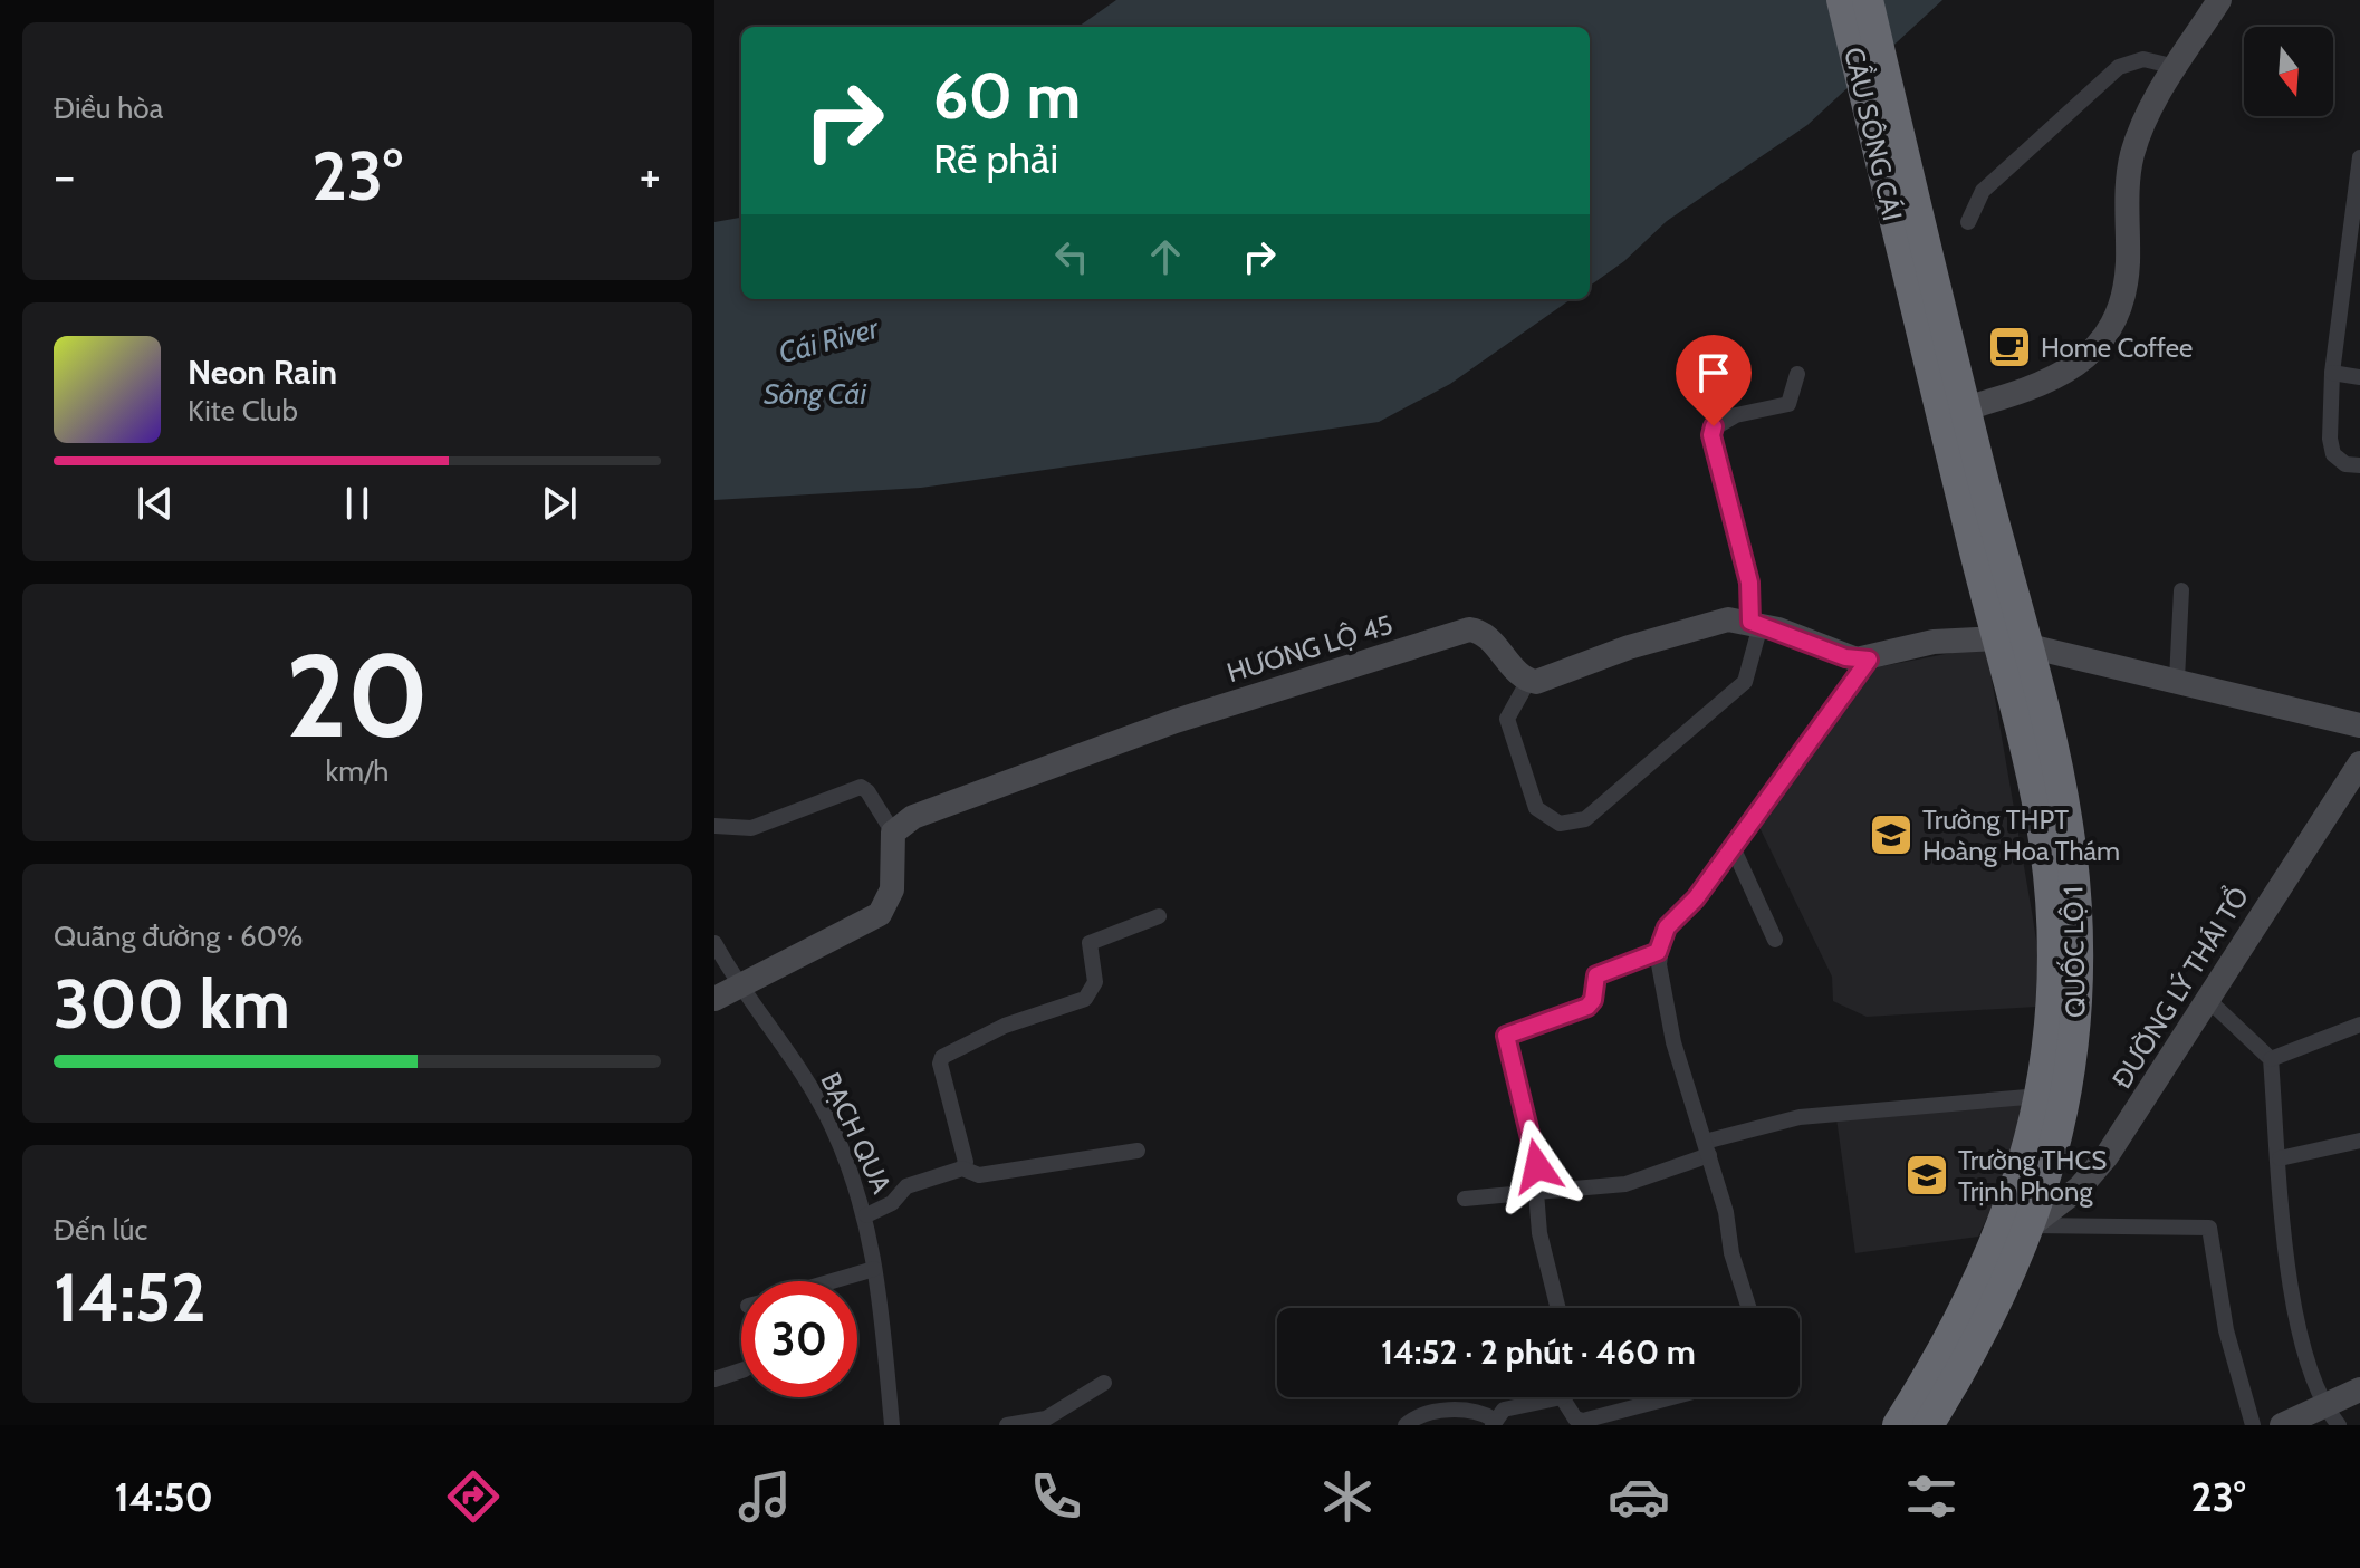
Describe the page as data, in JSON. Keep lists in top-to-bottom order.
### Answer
{
  "streets": {
    "highway": ["CẦU SÔNG CÁI", "QUỐC LỘ 1"],
    "street": ["HƯƠNG LỘ 45", "ĐƯỜNG LÝ THÁI TỔ", "BẠCH QUA"]
  },
  "crossings": [
    ["CẦU SÔNG CÁI", "QUỐC LỘ 1"],
    ["QUỐC LỘ 1", "ĐƯỜNG LÝ THÁI TỔ"]
  ],
  "water": ["Cái River", "Sông Cái"],
  "places": {
    "cafe": ["Home Coffee"],
    "school or university": ["Trường THPT Hoàng Hoa Thám", "Trường THCS Trịnh Phong"]
  },
  "north": "bottom",
  "page": {
    "tile": [
      "Điều hòa",
      ["20", "km/h"],
      ["Quãng đường · 60%", "300 km"],
      ["Đến lúc", "14:52"]
    ],
    "turn": ["60 m", "Rẽ phải"],
    "heat": ["−", "23°", "+"],
    "song": ["Neon Rain", "Kite Club"],
    "limit": "30",
    "trip": "14:52 · 2 phút · 460 m",
    "tabs": ["14:50", "23°"]
  }
}
